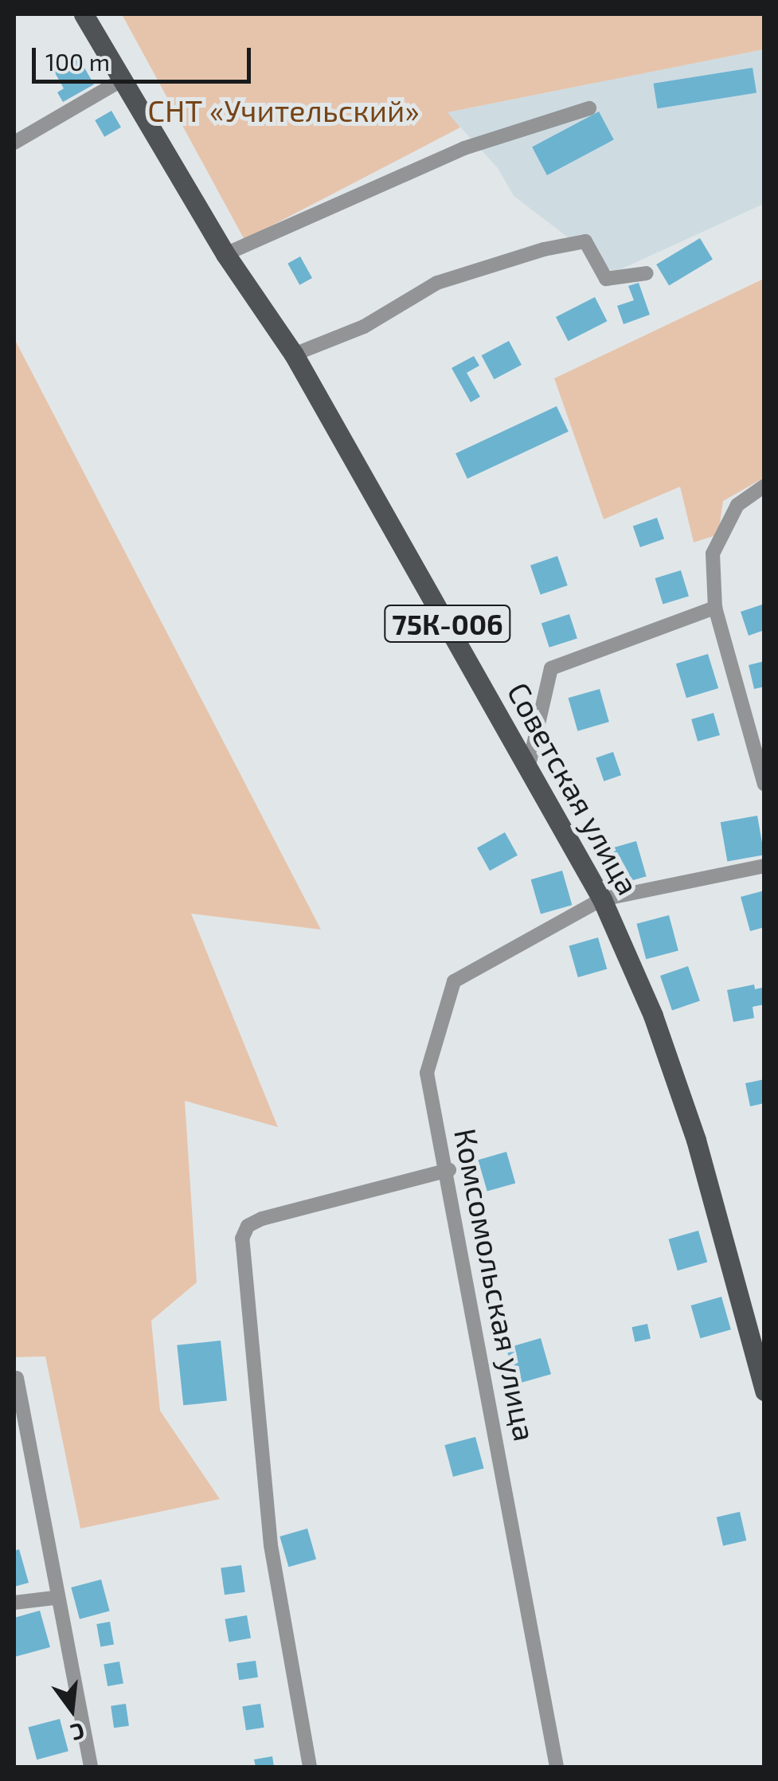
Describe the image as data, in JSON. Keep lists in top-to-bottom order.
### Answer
{
  "streets": {
    "main road": ["75К-006", "Советская улица"],
    "street": ["Комсомольская улица"]
  },
  "crossings": [
    ["Советская улица", "Комсомольская улица"]
  ],
  "parks": ["СНТ «Учительский»"],
  "scale_bar": "100 m",
  "north": "bottom"
}
